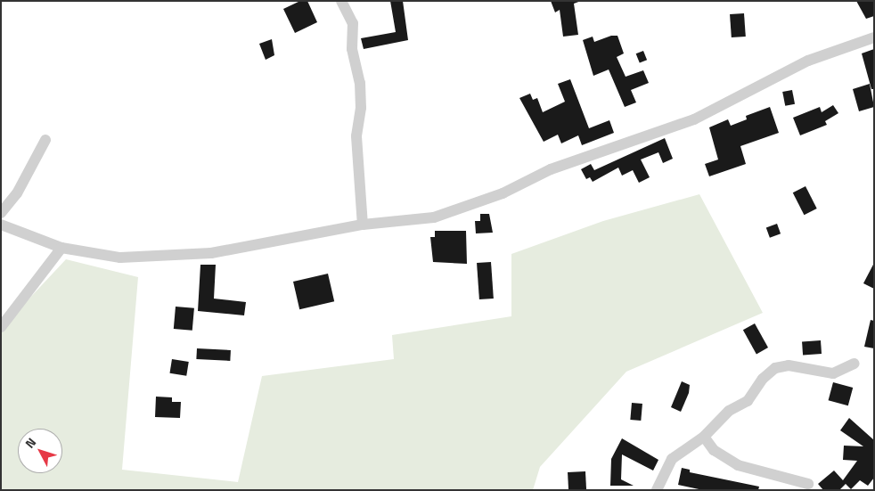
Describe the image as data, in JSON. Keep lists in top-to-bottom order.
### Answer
{
  "north": "top left"
}
